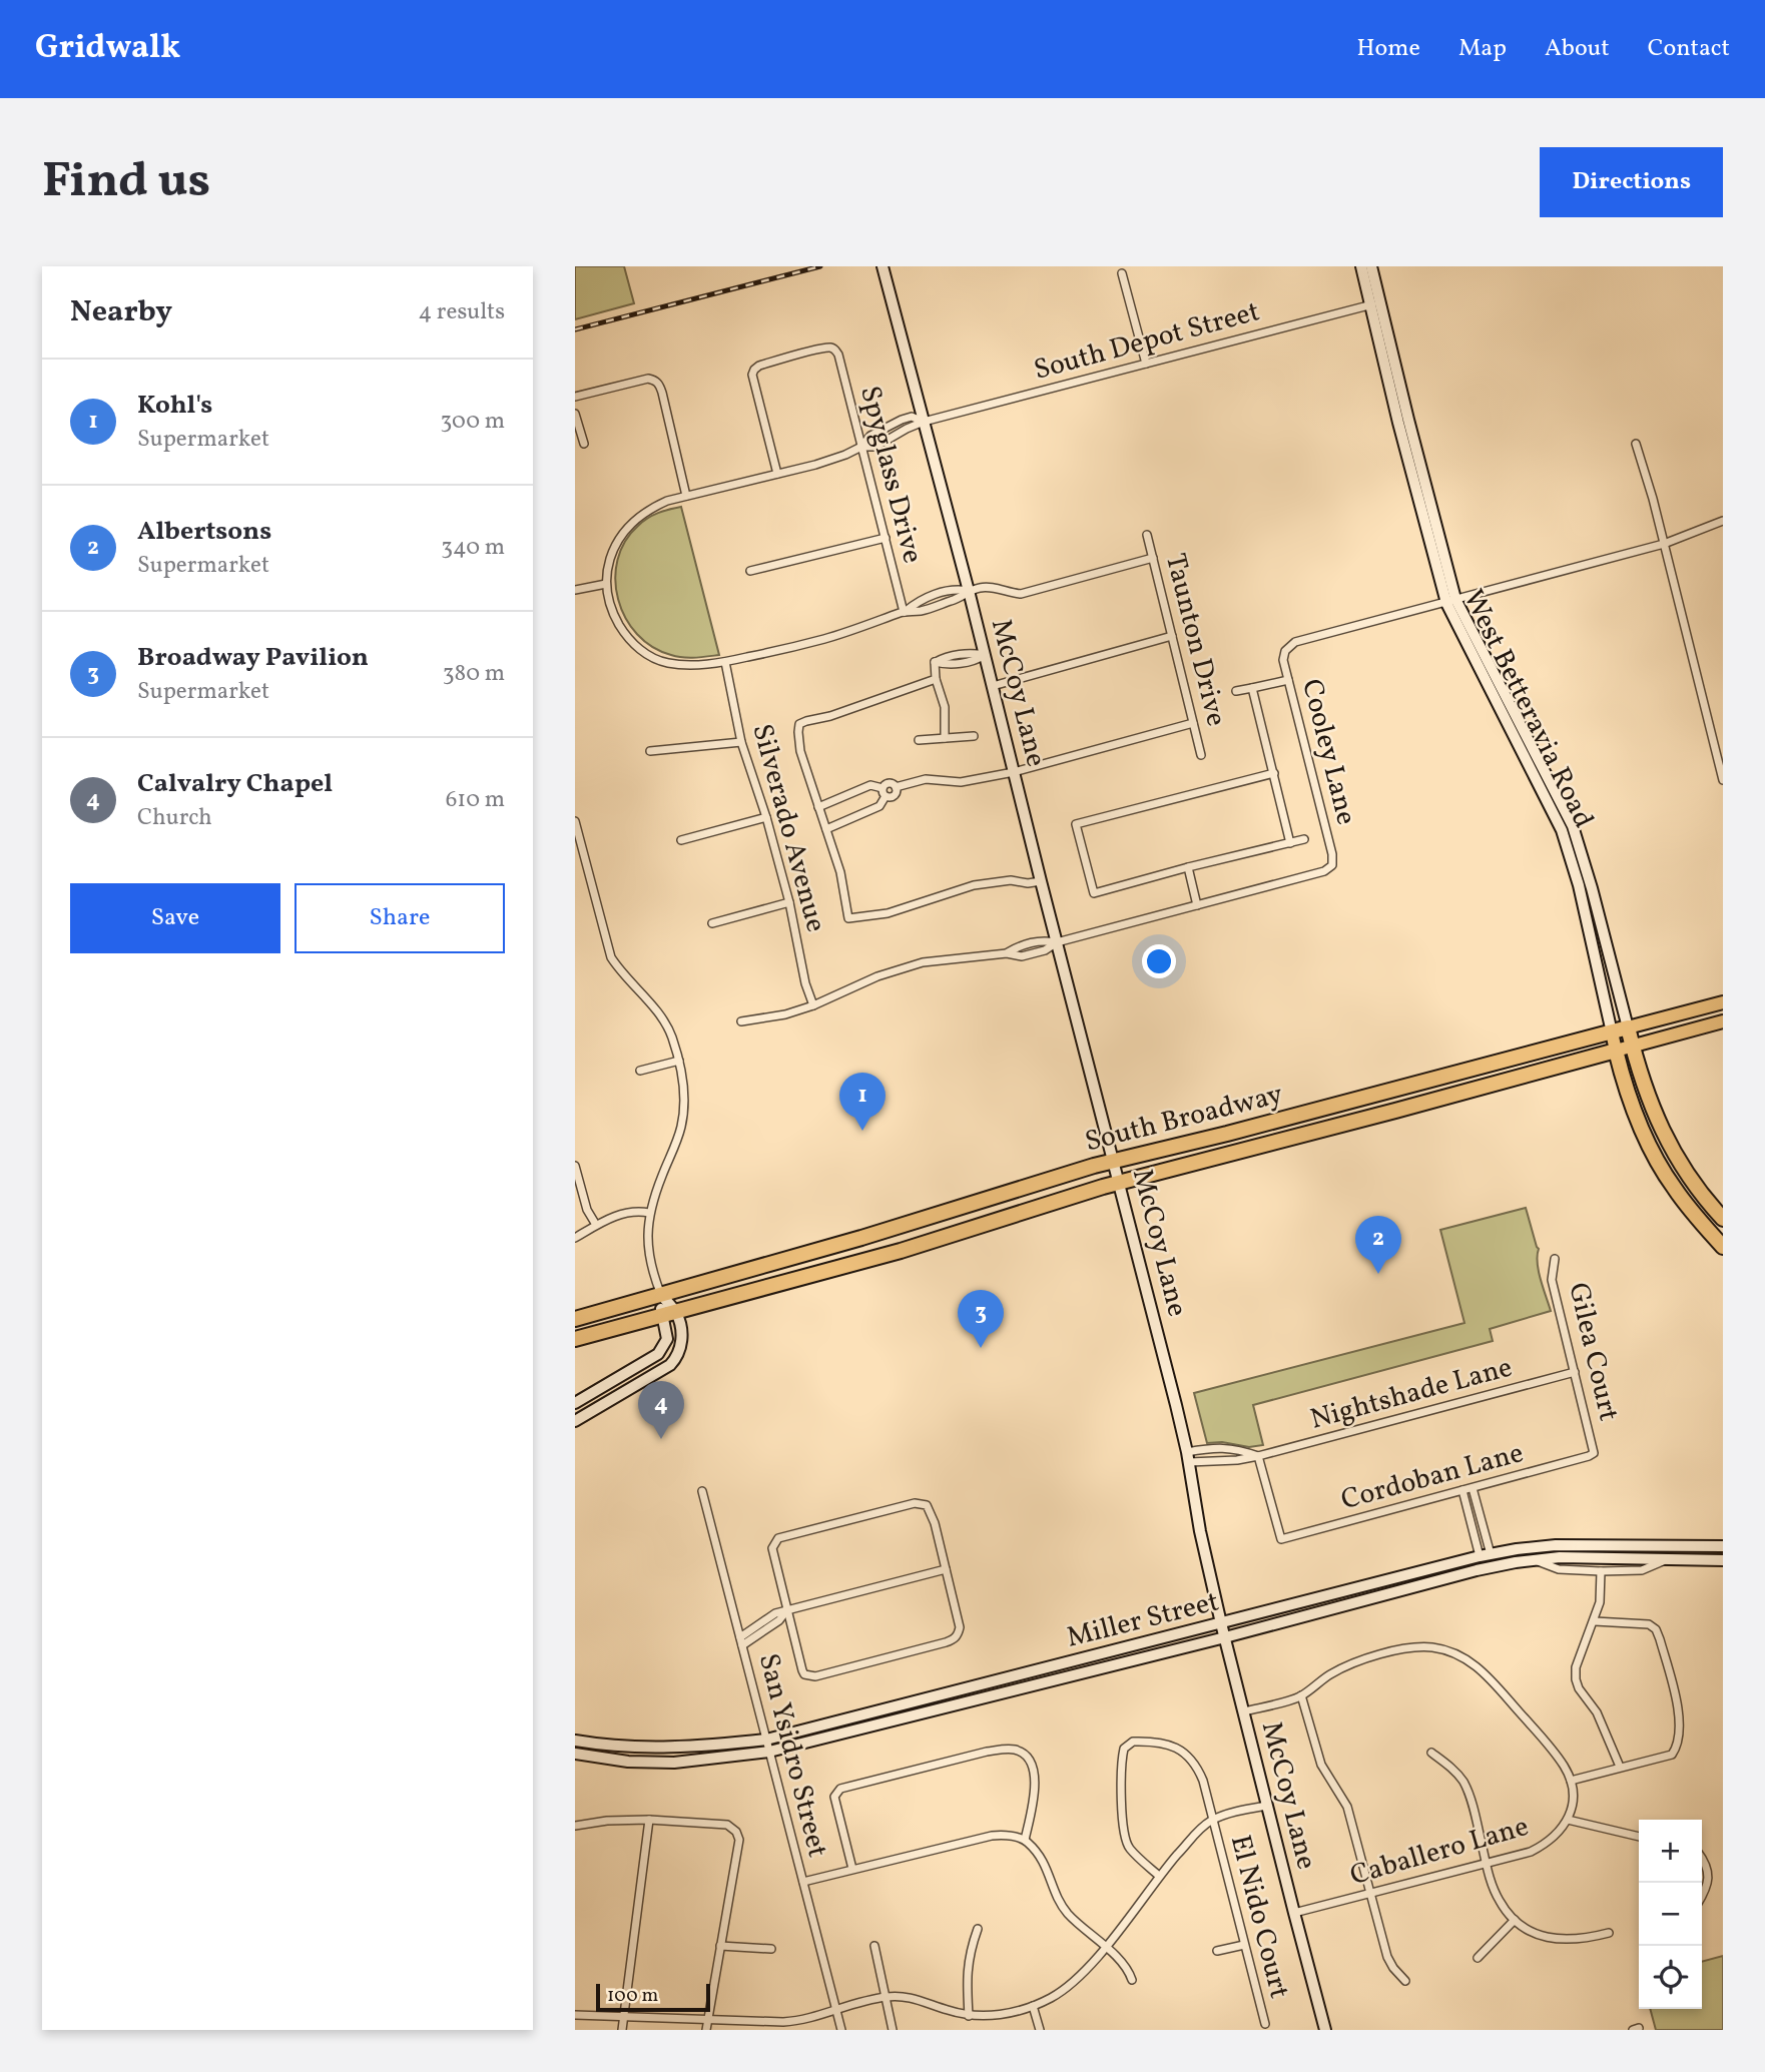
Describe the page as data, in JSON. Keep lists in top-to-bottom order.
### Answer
{
  "streets": {
    "highway": ["West Betteravia Road", "South Broadway"],
    "street": [
      "South Depot Street",
      "Spyglass Drive",
      "Taunton Drive",
      "McCoy Lane",
      "Cooley Lane",
      "Silverado Avenue",
      "Gilea Court",
      "Nightshade Lane",
      "Cordoban Lane",
      "Miller Street",
      "San Ysidro Street",
      "Caballero Lane",
      "El Nido Court"
    ]
  },
  "crossings": [
    ["South Depot Street", "Spyglass Drive"],
    ["South Depot Street", "McCoy Lane"],
    ["South Depot Street", "West Betteravia Road"],
    ["McCoy Lane", "South Broadway"],
    ["McCoy Lane", "Nightshade Lane"],
    ["McCoy Lane", "Miller Street"],
    ["McCoy Lane", "Caballero Lane"],
    ["West Betteravia Road", "Cooley Lane"],
    ["West Betteravia Road", "South Broadway"],
    ["Gilea Court", "Nightshade Lane"],
    ["Gilea Court", "Cordoban Lane"],
    ["Nightshade Lane", "Cordoban Lane"],
    ["Miller Street", "San Ysidro Street"]
  ],
  "scale_bar": "100 m",
  "page": {
    "header": "Gridwalk",
    "nav": [
      "Home",
      "Map",
      "About",
      "Contact"
    ],
    "buttons": [
      "Directions",
      ["Save", "Share"]
    ],
    "title": "Find us",
    "heading": ["Nearby", "4 results"],
    "list": [
      {
        "mark": "1",
        "name": "Kohl's",
        "note": "Supermarket",
        "value": "300 m"
      },
      {
        "mark": "2",
        "name": "Albertsons",
        "note": "Supermarket",
        "value": "340 m"
      },
      {
        "mark": "3",
        "name": "Broadway Pavilion",
        "note": "Supermarket",
        "value": "380 m"
      },
      {
        "mark": "4",
        "name": "Calvalry Chapel",
        "note": "Church",
        "value": "610 m"
      }
    ],
    "pins": [
      "1",
      "2",
      "3",
      "4"
    ],
    "map_buttons": ["+", "−"],
    "scale": "100 m"
  }
}
